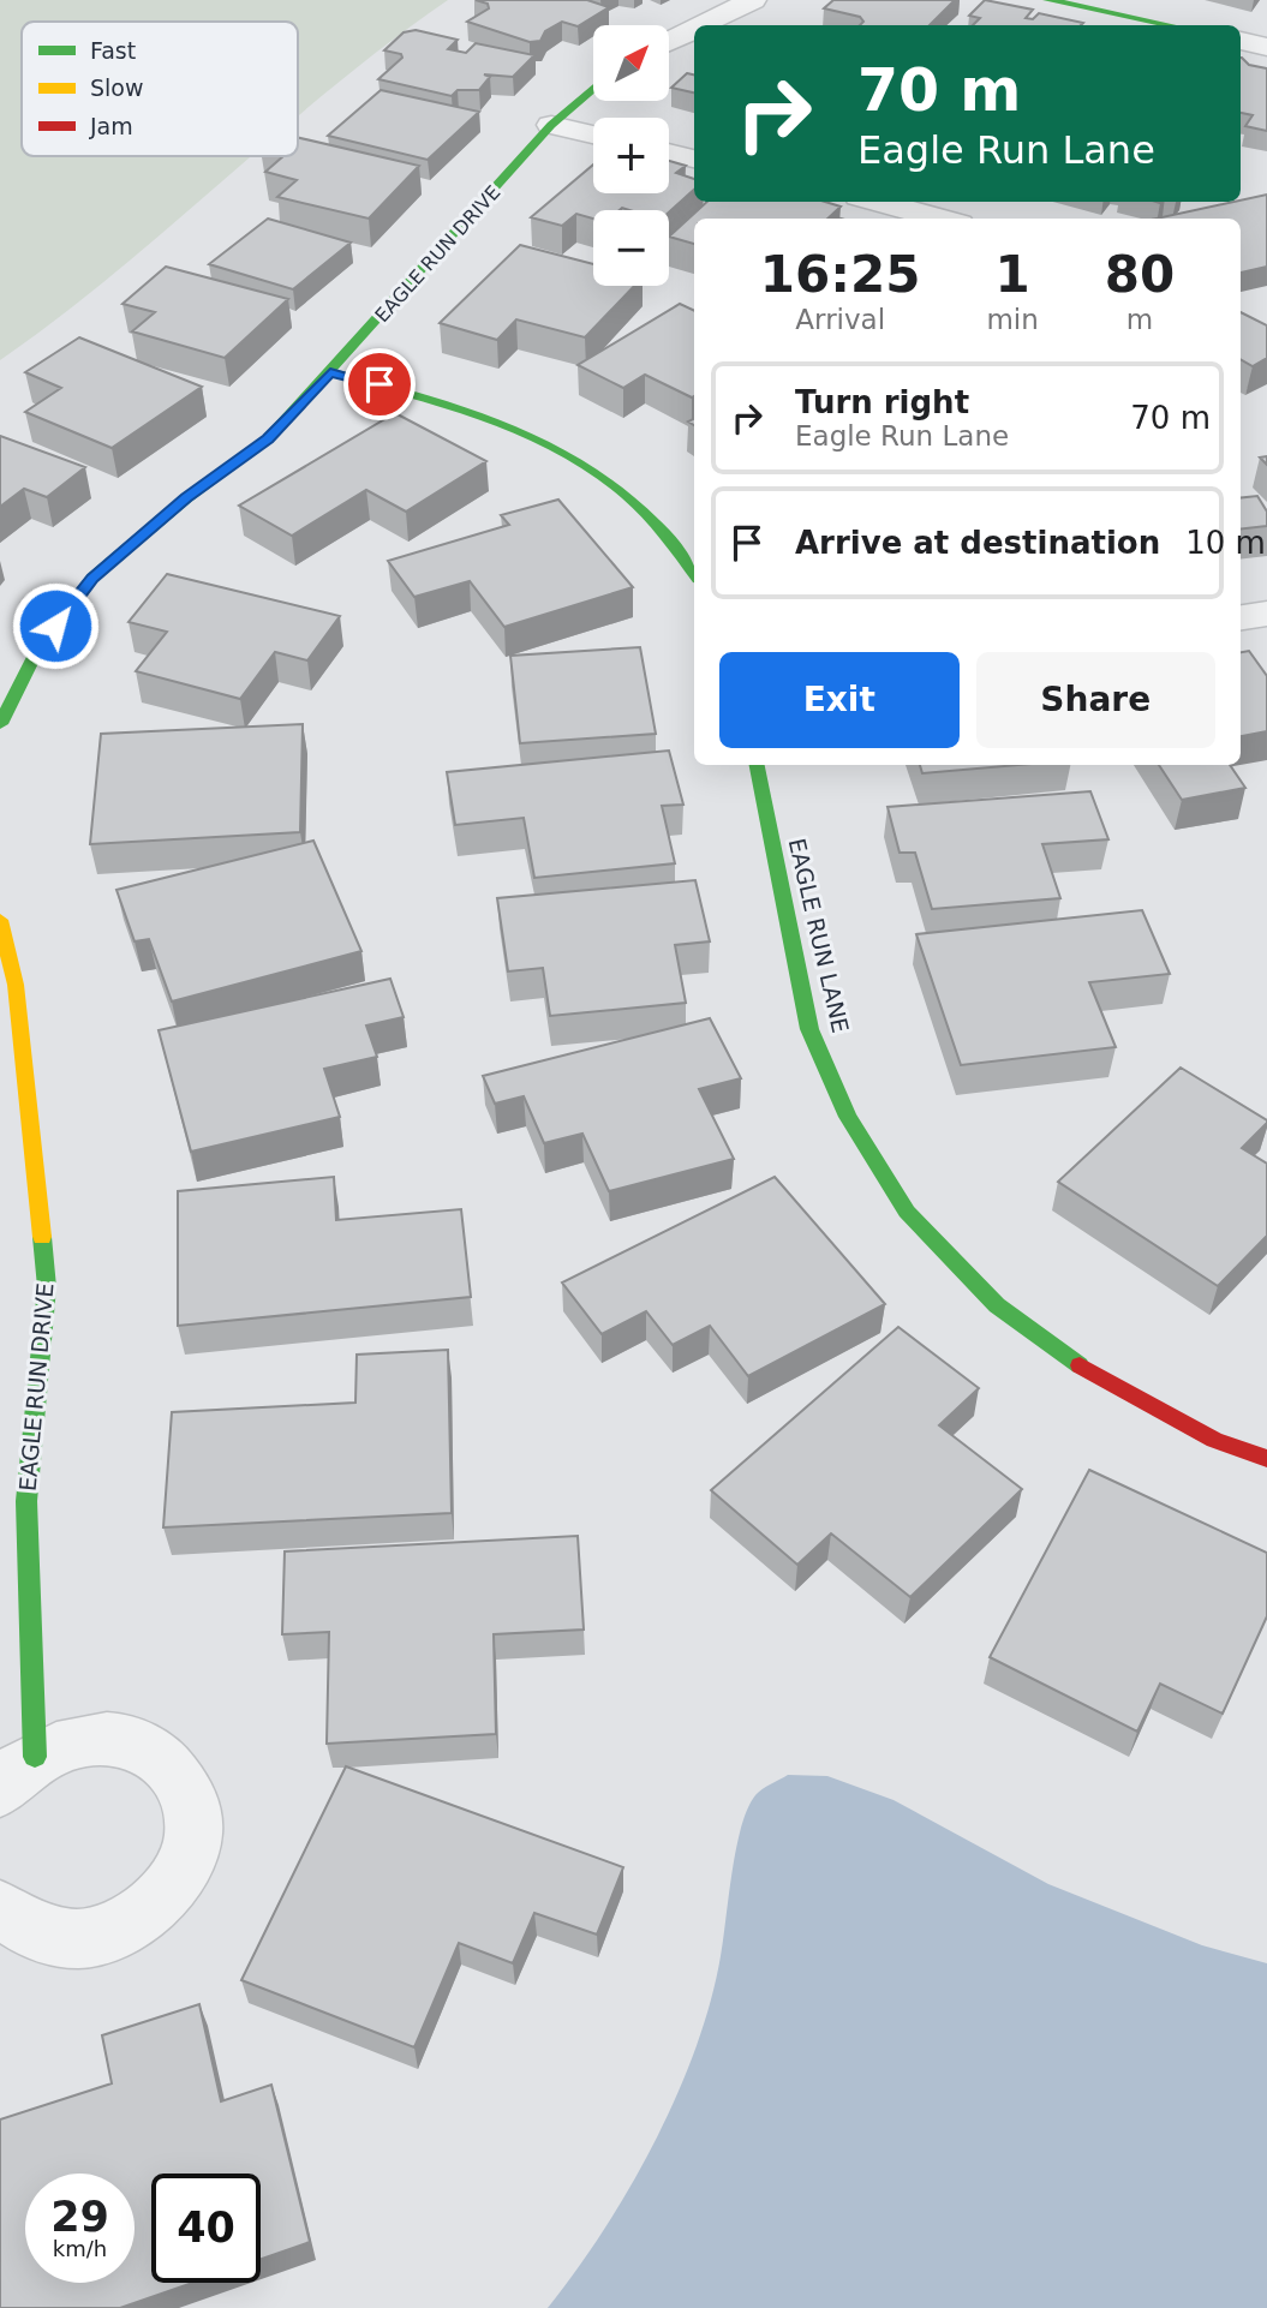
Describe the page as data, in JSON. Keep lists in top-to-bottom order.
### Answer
{
  "streets": {
    "street": ["EAGLE RUN DRIVE", "EAGLE RUN LANE"]
  },
  "legend": ["Fast", "Slow", "Jam"],
  "north": "top right",
  "page": {
    "map_buttons": ["+", "−"],
    "turn": ["70 m", "Eagle Run Lane"],
    "eta": [
      "16:25",
      "Arrival",
      "1",
      "min",
      "80",
      "m"
    ],
    "list": [
      {
        "name": "Turn right",
        "note": "Eagle Run Lane",
        "value": "70 m"
      },
      {
        "name": "Arrive at destination",
        "value": "10 m"
      }
    ],
    "buttons": ["Exit", "Share"],
    "speed": "29 km/h",
    "limit": "40"
  }
}
